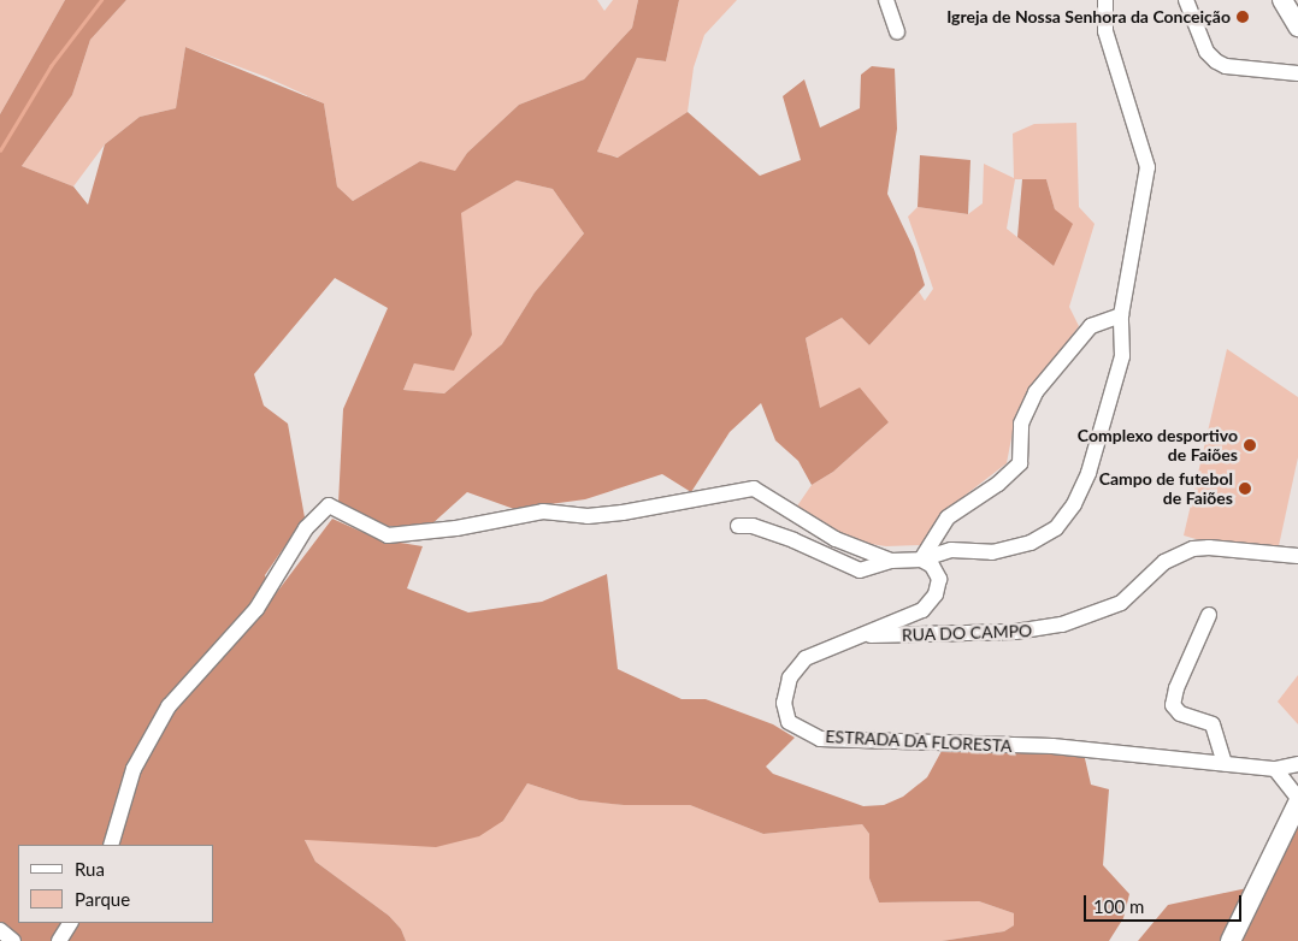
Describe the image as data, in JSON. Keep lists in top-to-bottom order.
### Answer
{
  "streets": {
    "street": ["RUA DO CAMPO", "ESTRADA DA FLORESTA"]
  },
  "crossings": [
    ["RUA DO CAMPO", "ESTRADA DA FLORESTA"]
  ],
  "places": ["Igreja de Nossa Senhora da Conceição", "Complexo desportivo de Faiões", "Campo de futebol de Faiões"],
  "legend": ["Rua", "Parque"],
  "scale_bar": "100 m"
}
